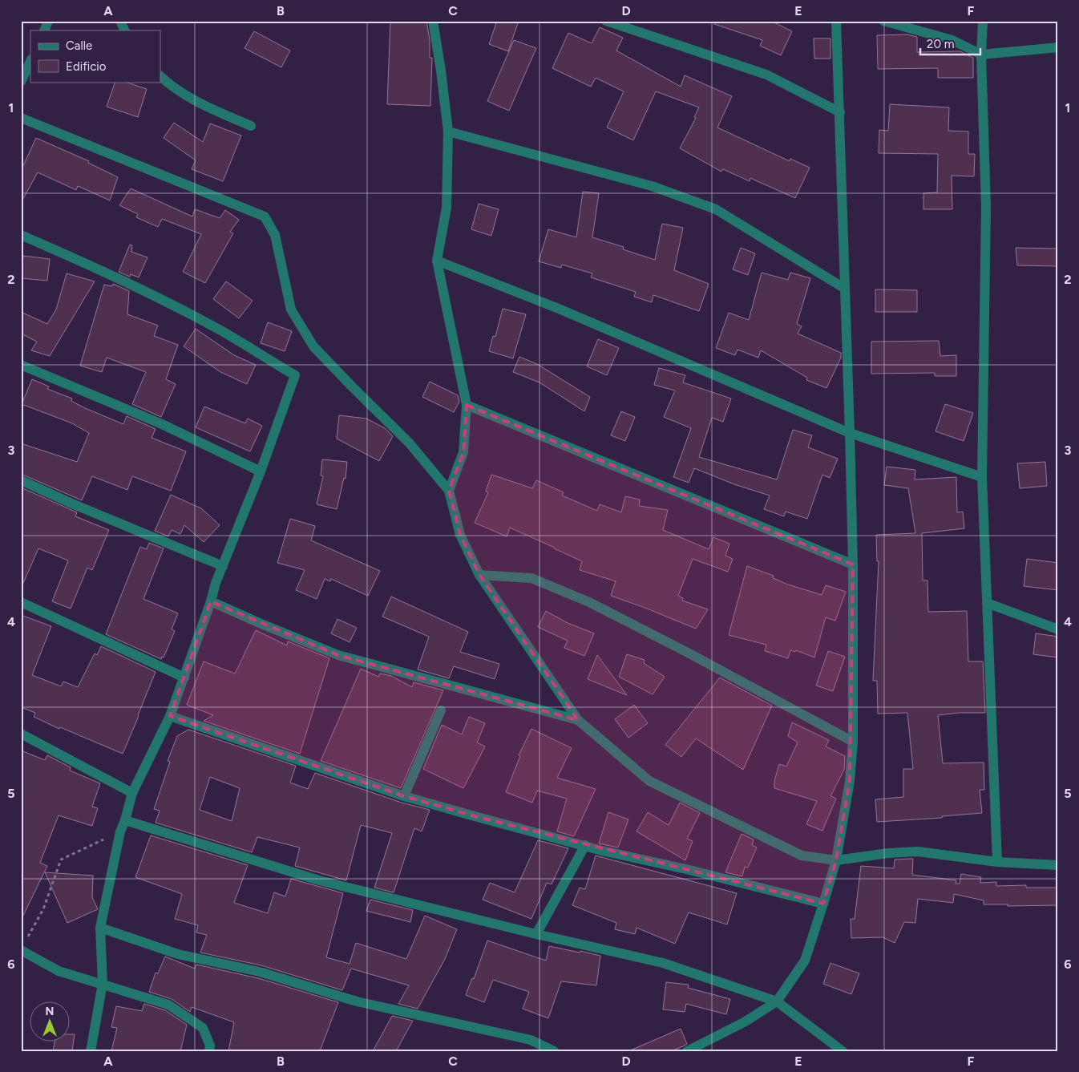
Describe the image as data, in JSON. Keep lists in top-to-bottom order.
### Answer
{
  "legend": ["Calle", "Edificio"],
  "scale_bar": "20 m",
  "north": "top",
  "grid": {
    "columns": [
      "A",
      "B",
      "C",
      "D",
      "E",
      "F"
    ],
    "rows": [
      "1",
      "2",
      "3",
      "4",
      "5",
      "6"
    ]
  }
}
